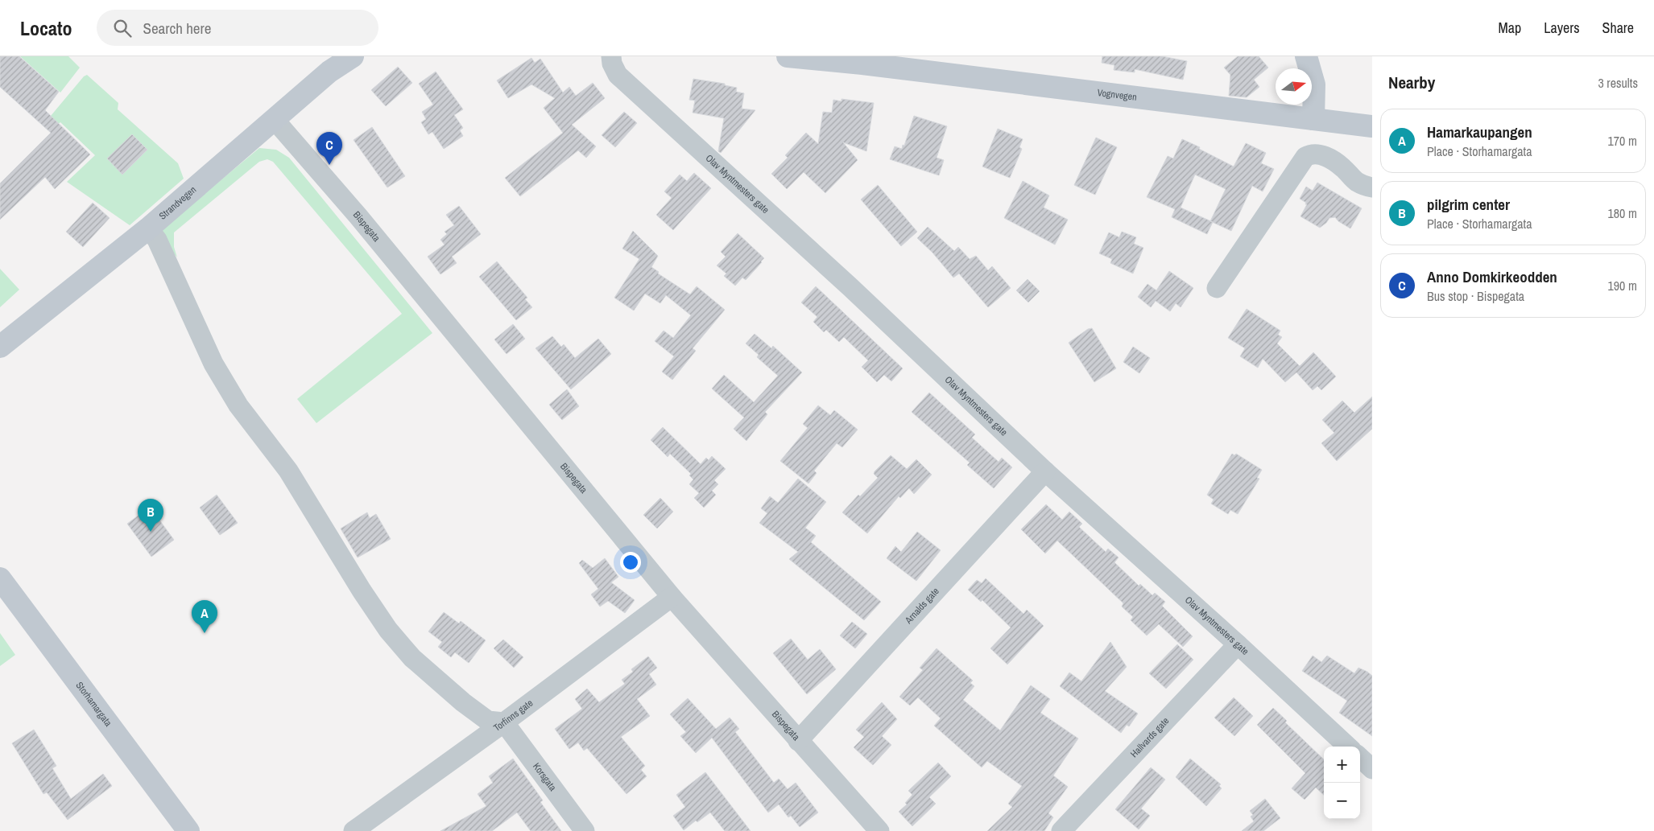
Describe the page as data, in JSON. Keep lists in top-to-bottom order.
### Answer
{
  "streets": {
    "main road": ["Vognvegen", "Strandvegen", "Storhamargata"],
    "street": [
      "Olav Myntmesters gate",
      "Bispegata",
      "Arnalds gate",
      "Torfinns gate",
      "Hallvards gate",
      "Korsgata"
    ]
  },
  "crossings": [
    ["Olav Myntmesters gate", "Arnalds gate"],
    ["Olav Myntmesters gate", "Hallvards gate"],
    ["Strandvegen", "Bispegata"],
    ["Bispegata", "Arnalds gate"],
    ["Bispegata", "Torfinns gate"],
    ["Torfinns gate", "Korsgata"]
  ],
  "north": "right",
  "page": {
    "header": "Locato",
    "search": "Search here",
    "nav": ["Map", "Layers", "Share"],
    "heading": ["Nearby", "3 results"],
    "list": [
      {
        "mark": "A",
        "name": "Hamarkaupangen",
        "note": "Place · Storhamargata",
        "value": "170 m"
      },
      {
        "mark": "B",
        "name": "pilgrim center",
        "note": "Place · Storhamargata",
        "value": "180 m"
      },
      {
        "mark": "C",
        "name": "Anno Domkirkeodden",
        "note": "Bus stop · Bispegata",
        "value": "190 m"
      }
    ],
    "pins": ["C", "B", "A"],
    "map_buttons": ["+", "−"]
  }
}
